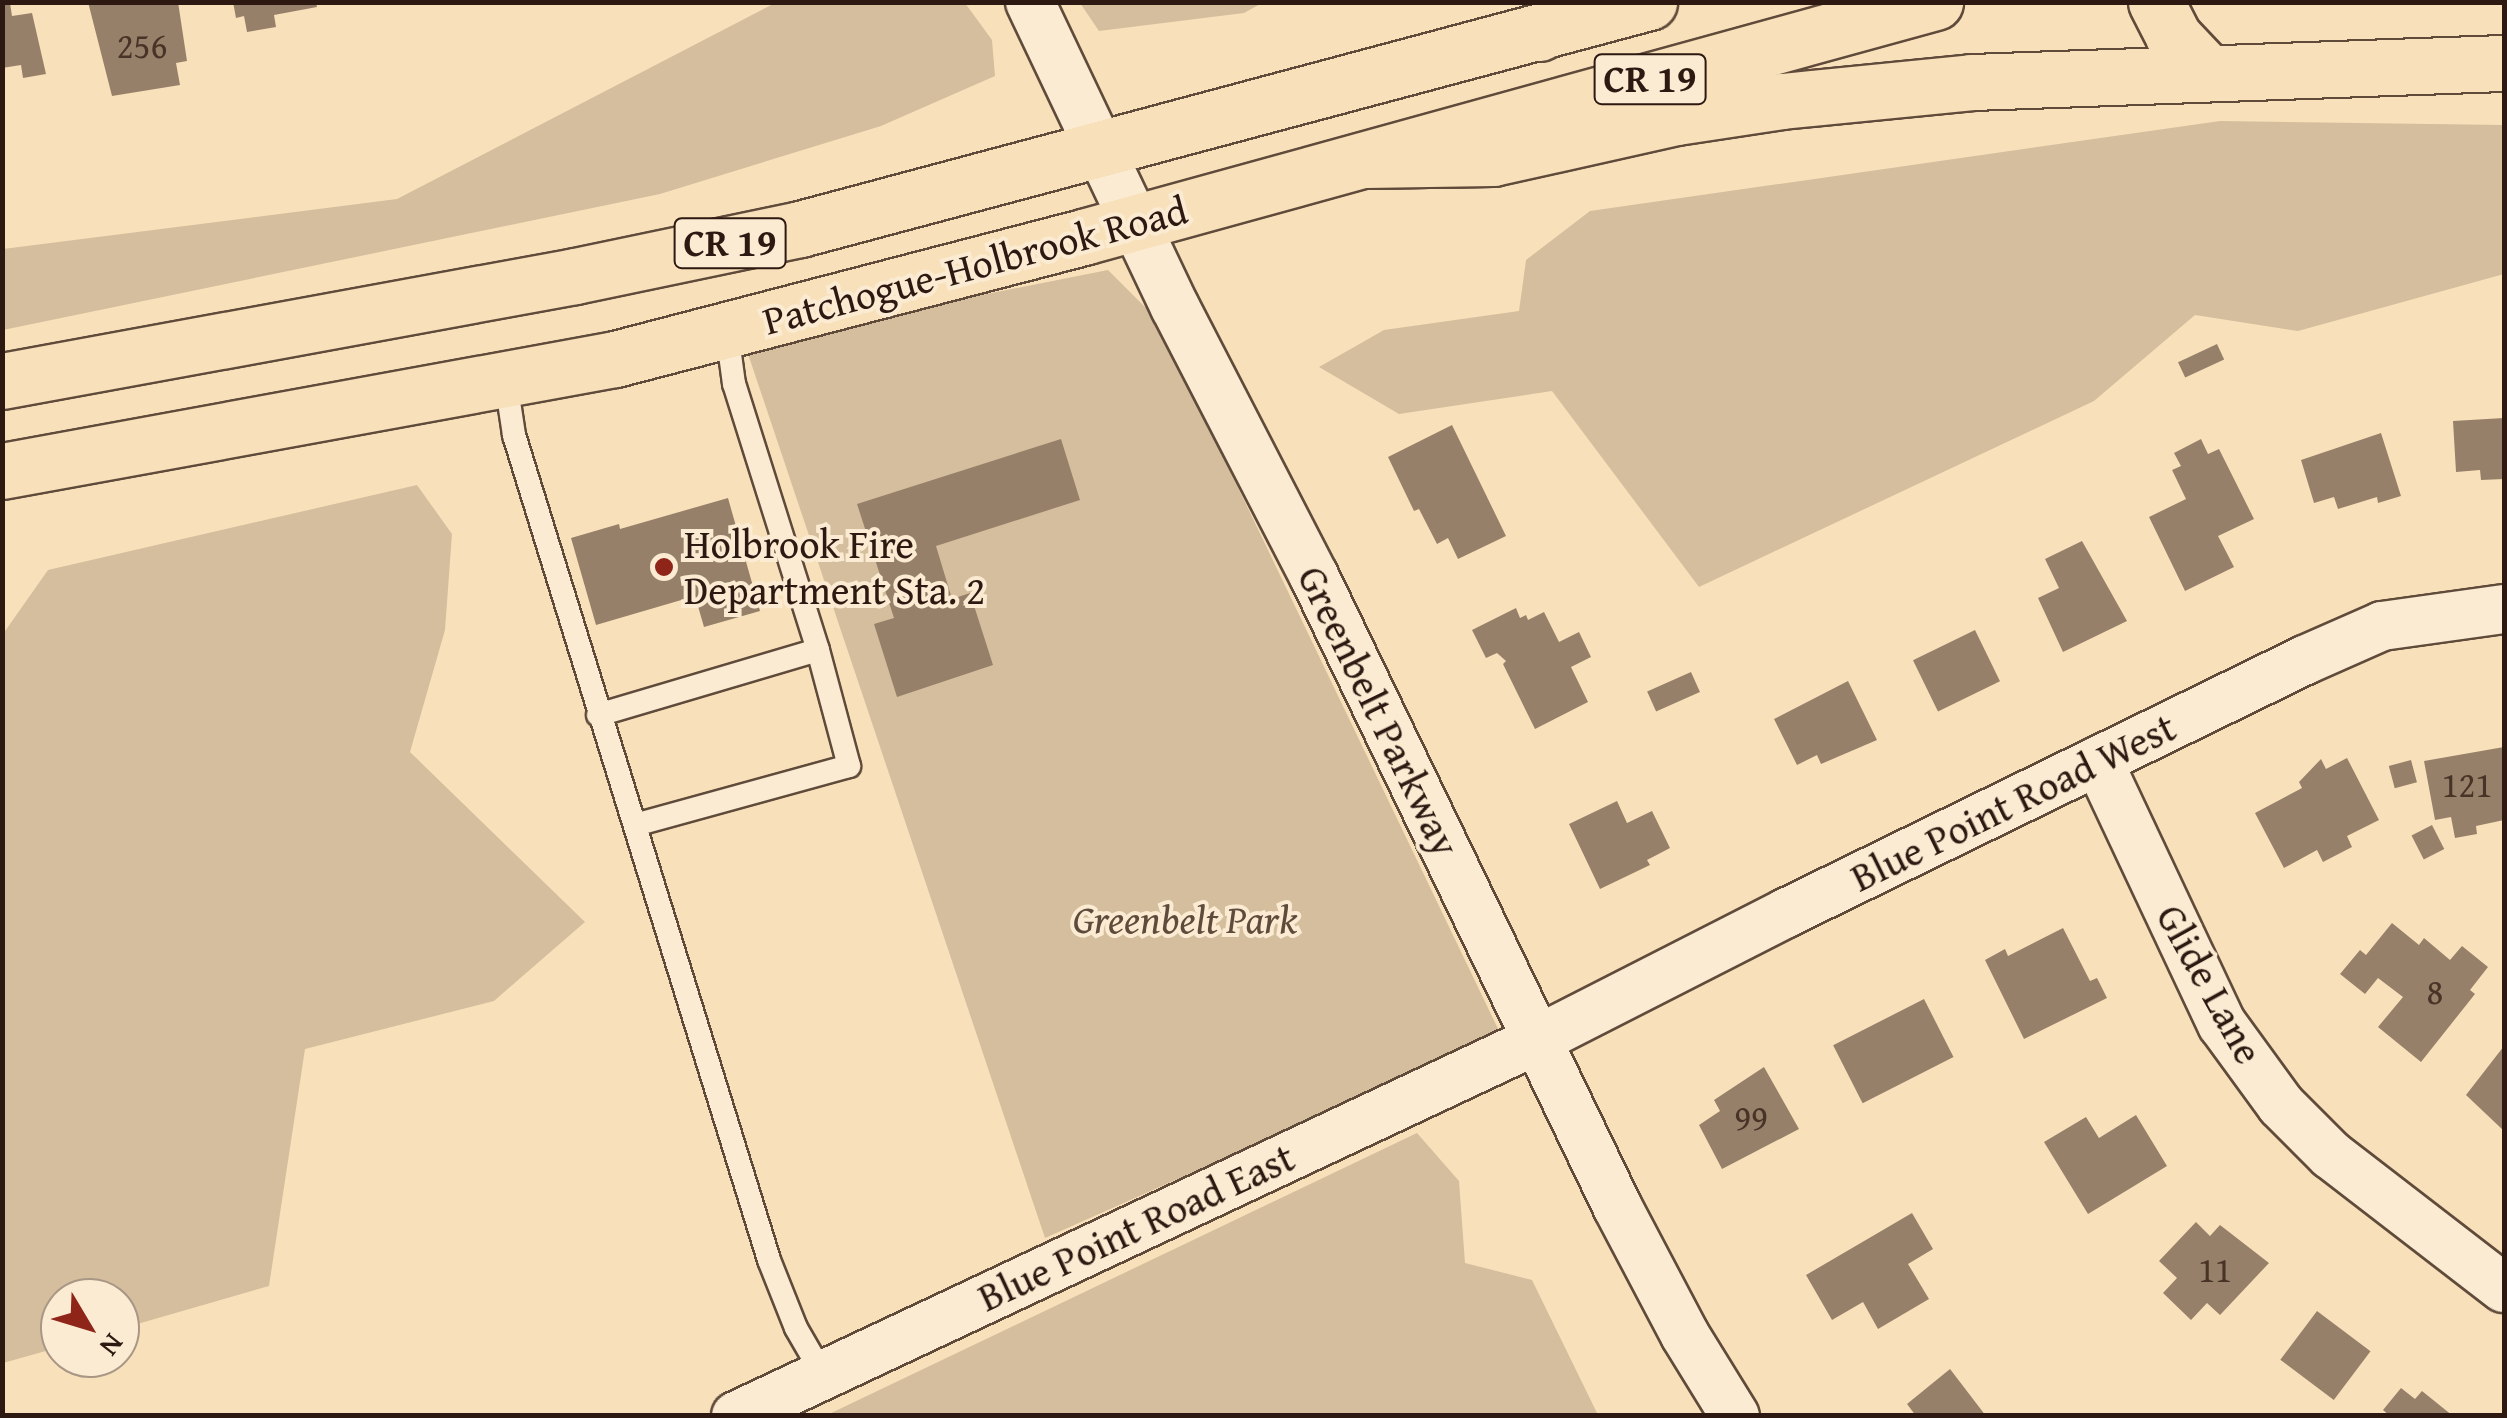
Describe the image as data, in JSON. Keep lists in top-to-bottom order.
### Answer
{
  "streets": {
    "main road": ["CR 19", "Patchogue-Holbrook Road"],
    "street": [
      "Greenbelt Parkway",
      "Blue Point Road West",
      "Glide Lane",
      "Blue Point Road East"
    ]
  },
  "crossings": [
    ["Patchogue-Holbrook Road", "Greenbelt Parkway"],
    ["Greenbelt Parkway", "Blue Point Road West"],
    ["Greenbelt Parkway", "Blue Point Road East"],
    ["Blue Point Road West", "Glide Lane"],
    ["Blue Point Road West", "Blue Point Road East"]
  ],
  "parks": ["Greenbelt Park"],
  "places": ["Holbrook Fire Department Sta. 2"],
  "house_numbers": [
    "256",
    "121",
    "8",
    "99",
    "11"
  ],
  "north": "bottom right"
}
